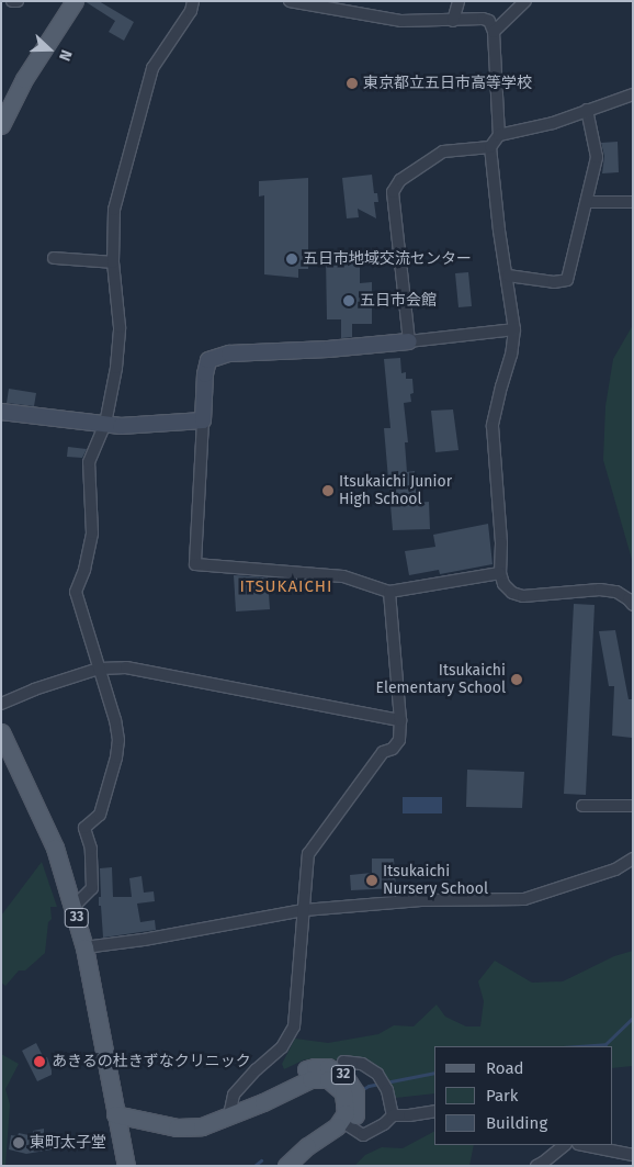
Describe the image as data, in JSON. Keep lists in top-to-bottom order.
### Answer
{
  "streets": {
    "main road": ["33", "32"]
  },
  "crossings": [
    ["33", "32"]
  ],
  "districts": ["ITSUKAICHI"],
  "places": [
    "東京都立五日市高等学校",
    "五日市地域交流センター",
    "五日市会館",
    "Itsukaichi Junior High School",
    "Itsukaichi Elementary School",
    "Itsukaichi Nursery School",
    "あきるの杜きずなクリニック",
    "東町太子堂"
  ],
  "legend": ["Road", "Park", "Building"],
  "north": "right"
}
